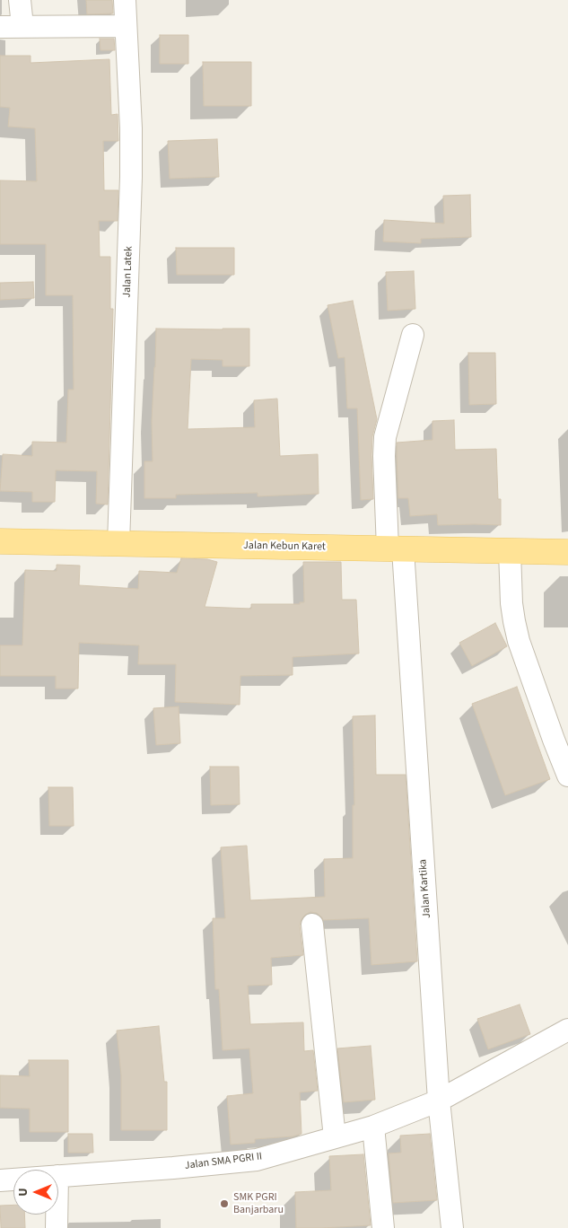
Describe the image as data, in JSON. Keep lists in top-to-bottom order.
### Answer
{
  "streets": {
    "main road": ["Jalan Kebun Karet"],
    "street": ["Jalan Latek", "Jalan Kartika", "Jalan SMA PGRI II"]
  },
  "crossings": [
    ["Jalan Latek", "Jalan Kebun Karet"],
    ["Jalan Kebun Karet", "Jalan Kartika"],
    ["Jalan Kartika", "Jalan SMA PGRI II"]
  ],
  "places": ["SMK PGRI Banjarbaru"],
  "north": "left"
}
